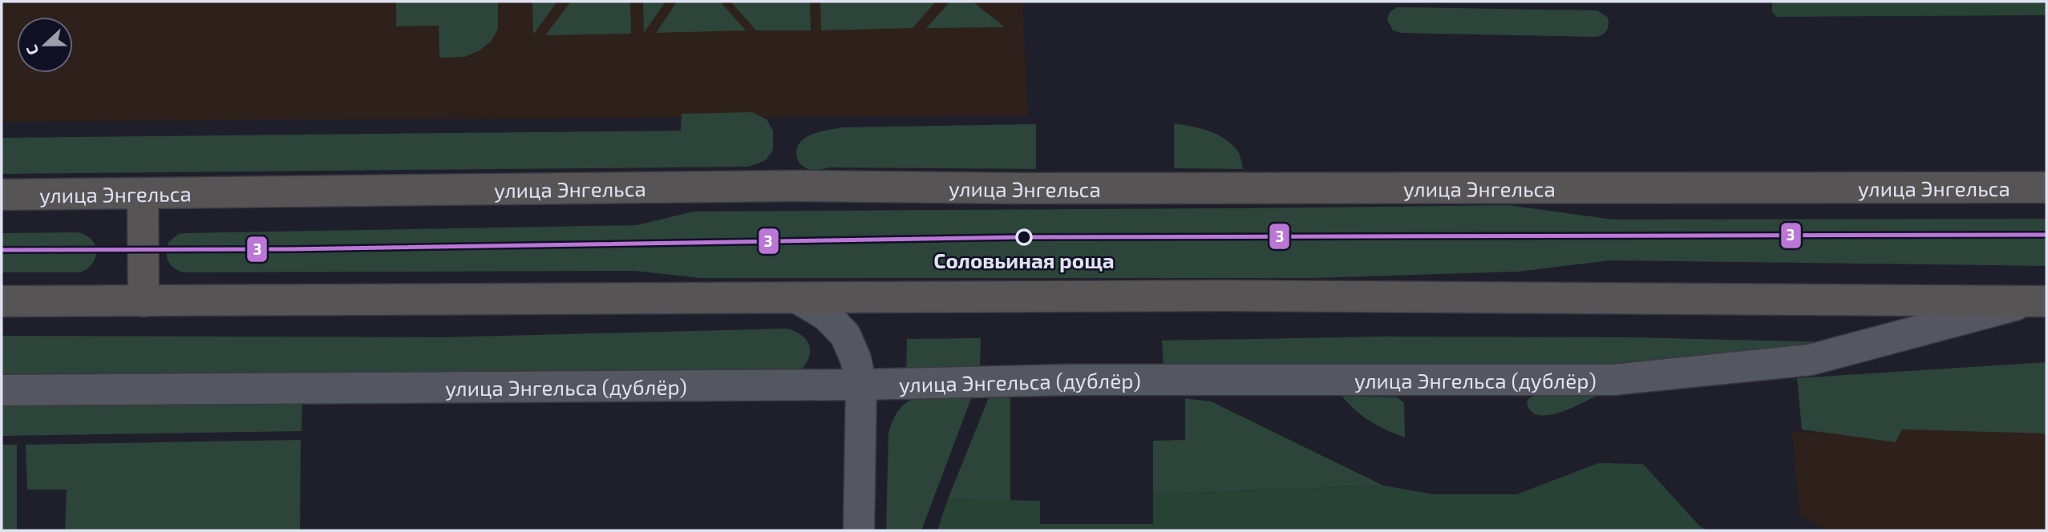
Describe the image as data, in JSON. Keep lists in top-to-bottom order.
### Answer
{
  "streets": {
    "main road": ["улица Энгельса"],
    "street": ["улица Энгельса (дублёр)"]
  },
  "places": ["Соловьиная роща"],
  "lines": ["transit line 3"],
  "north": "left"
}
